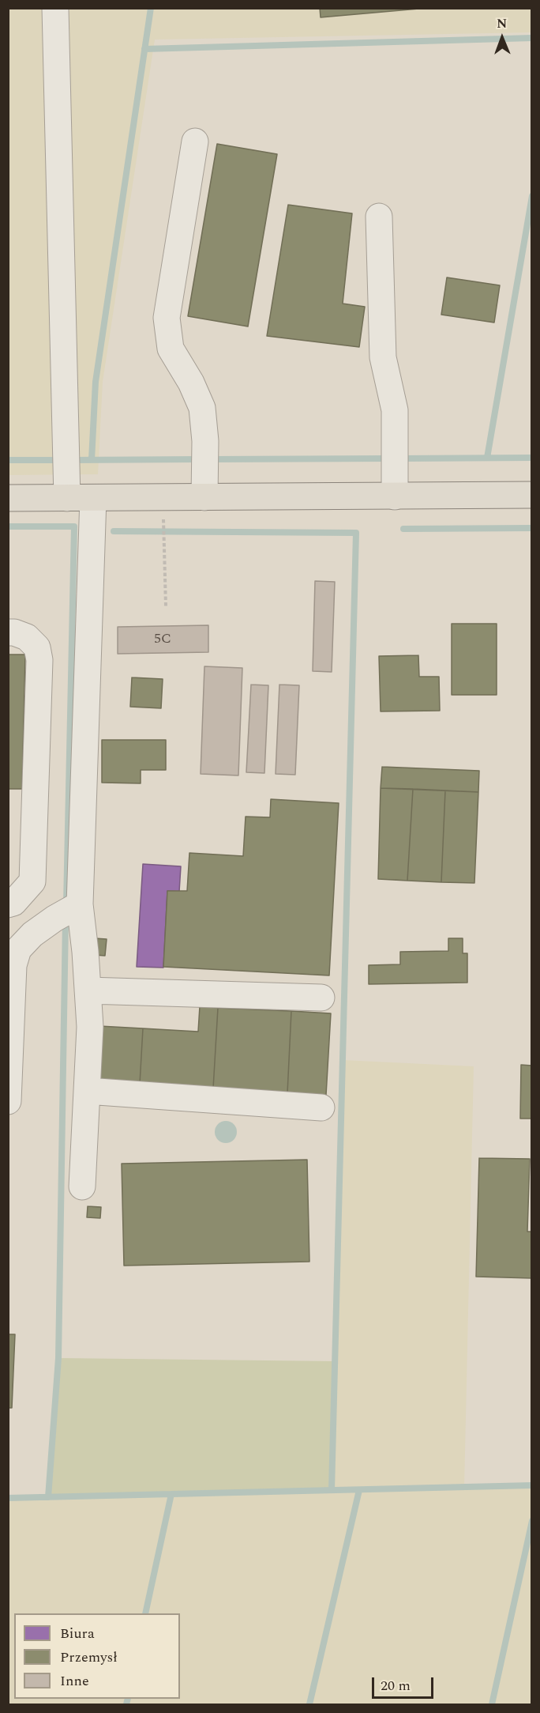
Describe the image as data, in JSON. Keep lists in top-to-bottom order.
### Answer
{
  "house_numbers": ["5C"],
  "legend": ["Biura", "Przemysł", "Inne"],
  "scale_bar": "20 m",
  "north": "top"
}
